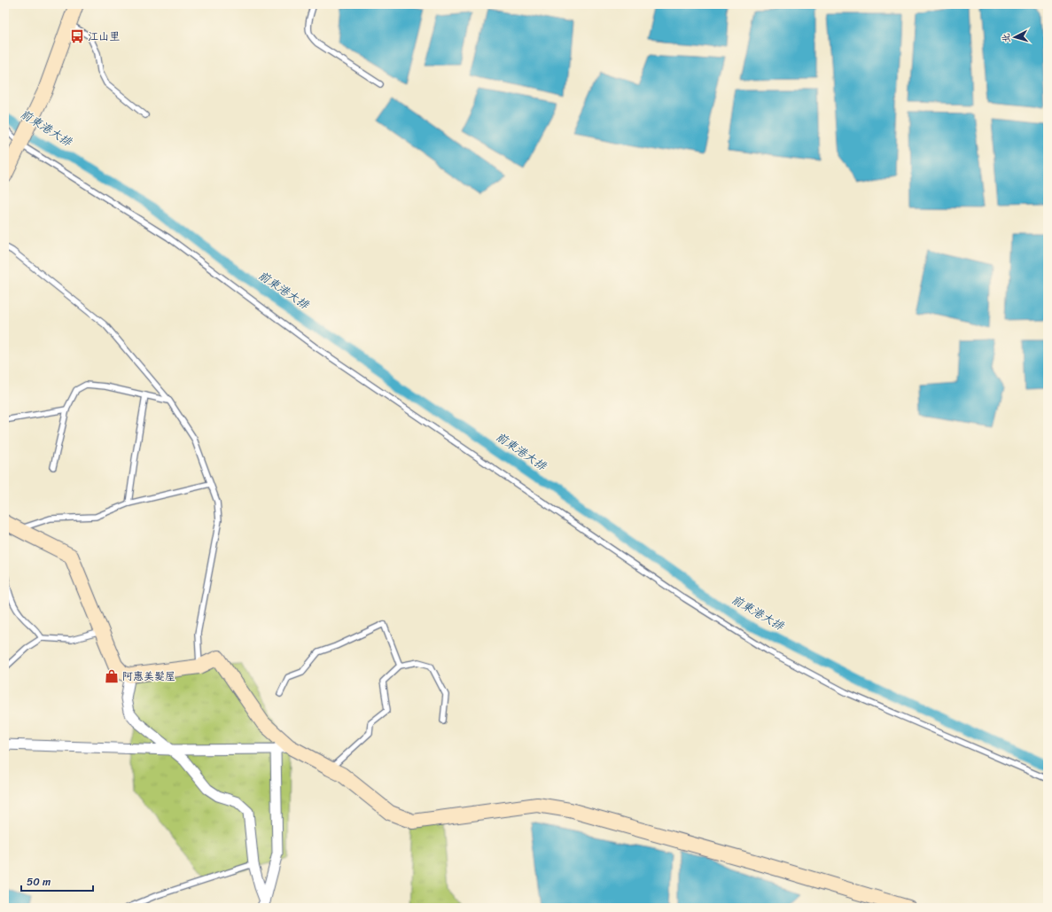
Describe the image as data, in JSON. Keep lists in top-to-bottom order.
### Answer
{
  "water": ["前東港大排"],
  "places": {
    "bus stop": ["江山里"],
    "shop": ["阿惠美髮屋"]
  },
  "scale_bar": "50 m",
  "north": "left"
}
